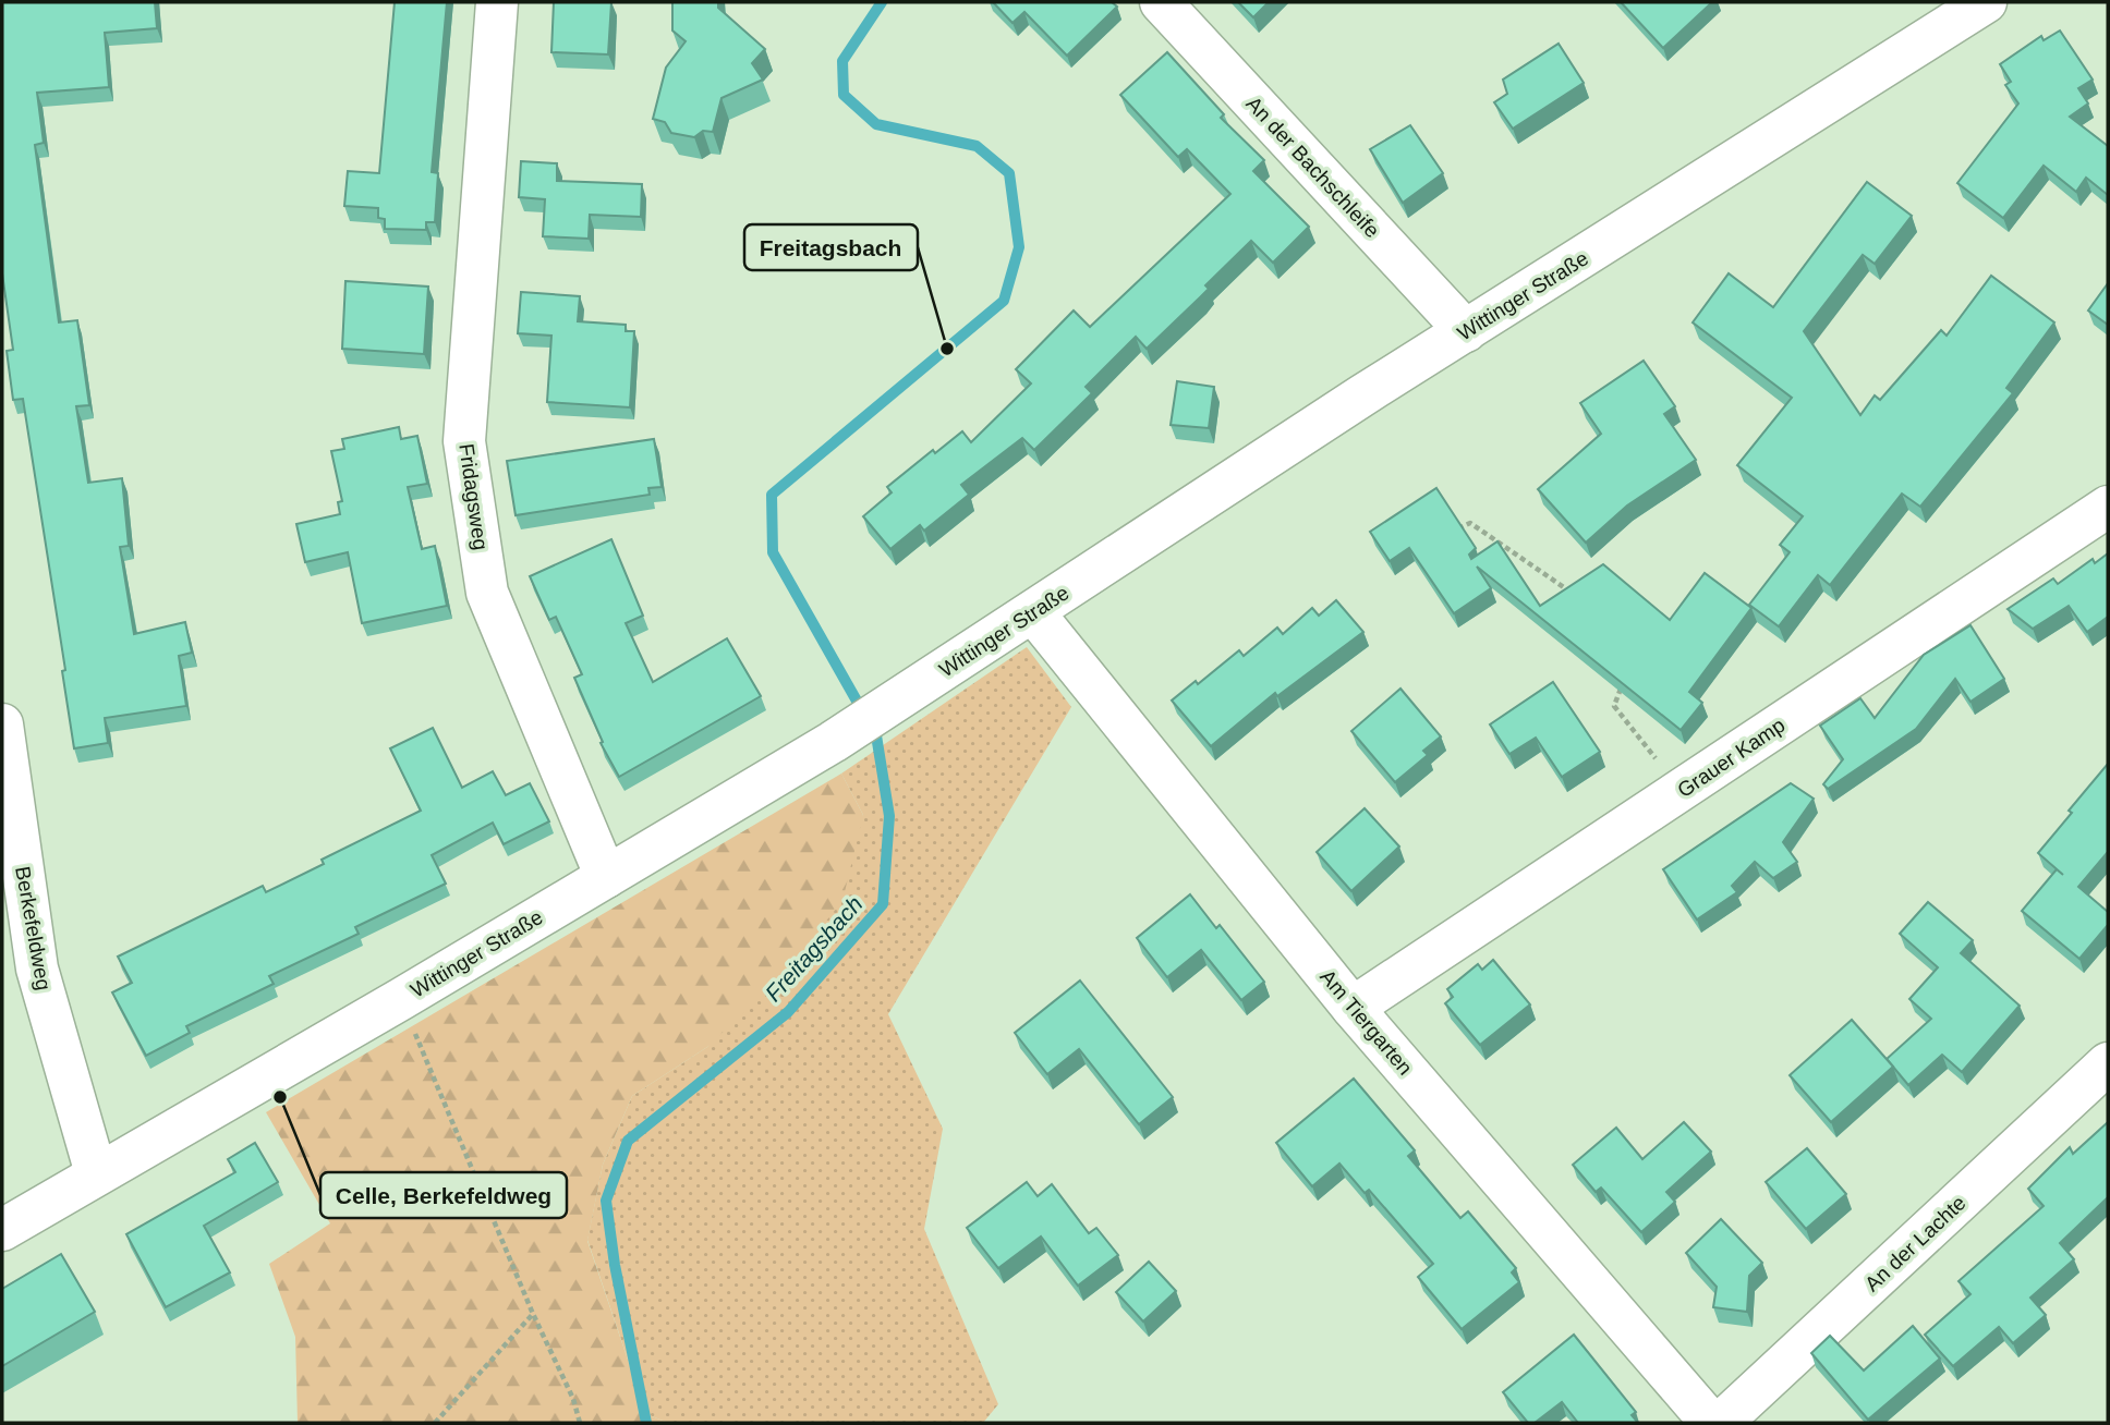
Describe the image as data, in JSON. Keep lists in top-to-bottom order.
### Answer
{
  "streets": {
    "street": [
      "An der Bachschleife",
      "Wittinger Straße",
      "Fridagsweg",
      "Grauer Kamp",
      "Berkefeldweg",
      "Am Tiergarten",
      "An der Lachte"
    ]
  },
  "crossings": [
    ["An der Bachschleife", "Wittinger Straße"],
    ["Wittinger Straße", "Fridagsweg"],
    ["Wittinger Straße", "Berkefeldweg"],
    ["Wittinger Straße", "Am Tiergarten"],
    ["Grauer Kamp", "Am Tiergarten"]
  ],
  "water": ["Freitagsbach"],
  "places": ["Freitagsbach", "Celle, Berkefeldweg"]
}
